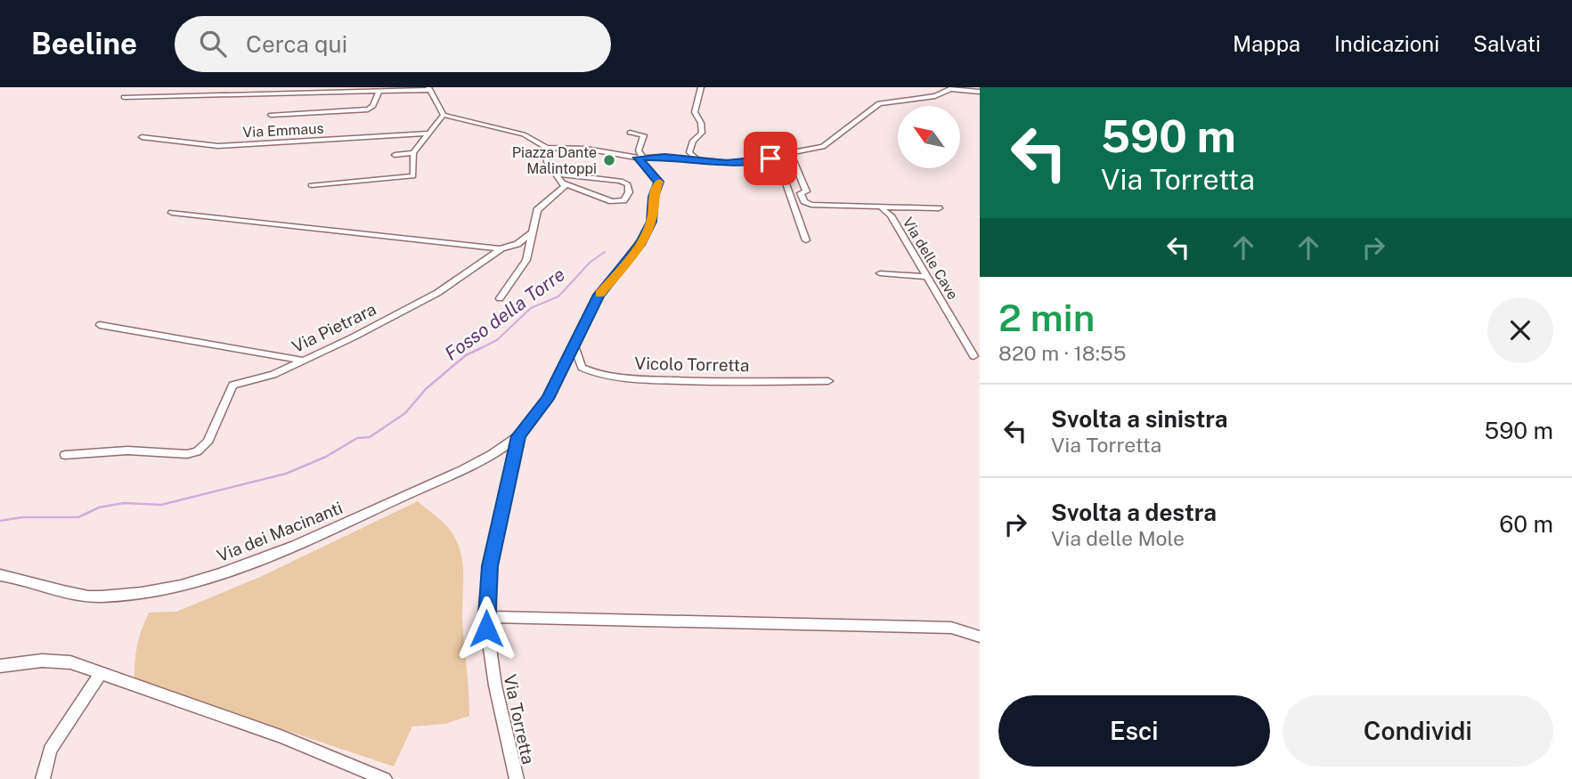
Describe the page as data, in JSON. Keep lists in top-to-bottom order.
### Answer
{
  "streets": {
    "street": [
      "Via Emmaus",
      "Via delle Cave",
      "Via Pietrara",
      "Vicolo Torretta",
      "Via dei Macinanti",
      "Via Torretta"
    ]
  },
  "crossings": [
    ["Vicolo Torretta", "Via Torretta"],
    ["Via dei Macinanti", "Via Torretta"]
  ],
  "water": ["Fosso della Torre"],
  "places": ["Piazza Dante Malintoppi"],
  "north": "top left",
  "page": {
    "header": "Beeline",
    "search": "Cerca qui",
    "nav": ["Mappa", "Indicazioni", "Salvati"],
    "turn": ["590 m", "Via Torretta"],
    "heading": ["2 min", "820 m · 18:55"],
    "list": [
      {
        "name": "Svolta a sinistra",
        "note": "Via Torretta",
        "value": "590 m"
      },
      {
        "name": "Svolta a destra",
        "note": "Via delle Mole",
        "value": "60 m"
      }
    ],
    "buttons": ["Esci", "Condividi"]
  }
}
